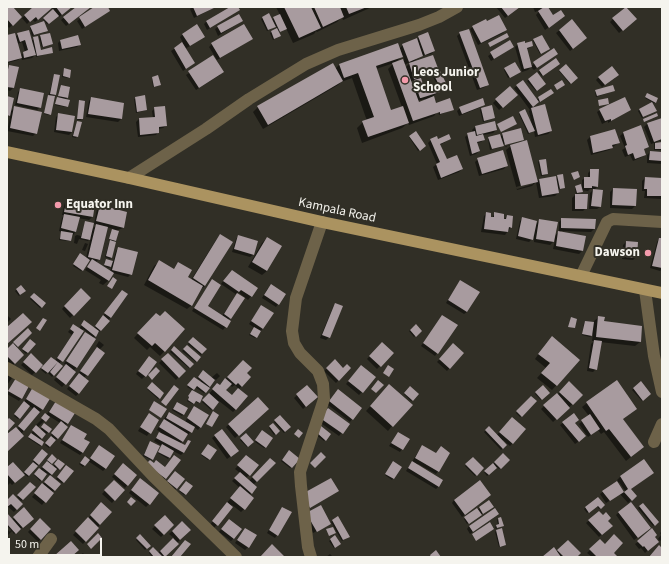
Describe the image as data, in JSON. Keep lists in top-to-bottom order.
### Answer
{
  "streets": {
    "main road": ["Kampala Road"]
  },
  "places": ["Leos Junior School", "Equator Inn", "Dawson"],
  "scale_bar": "50 m"
}
